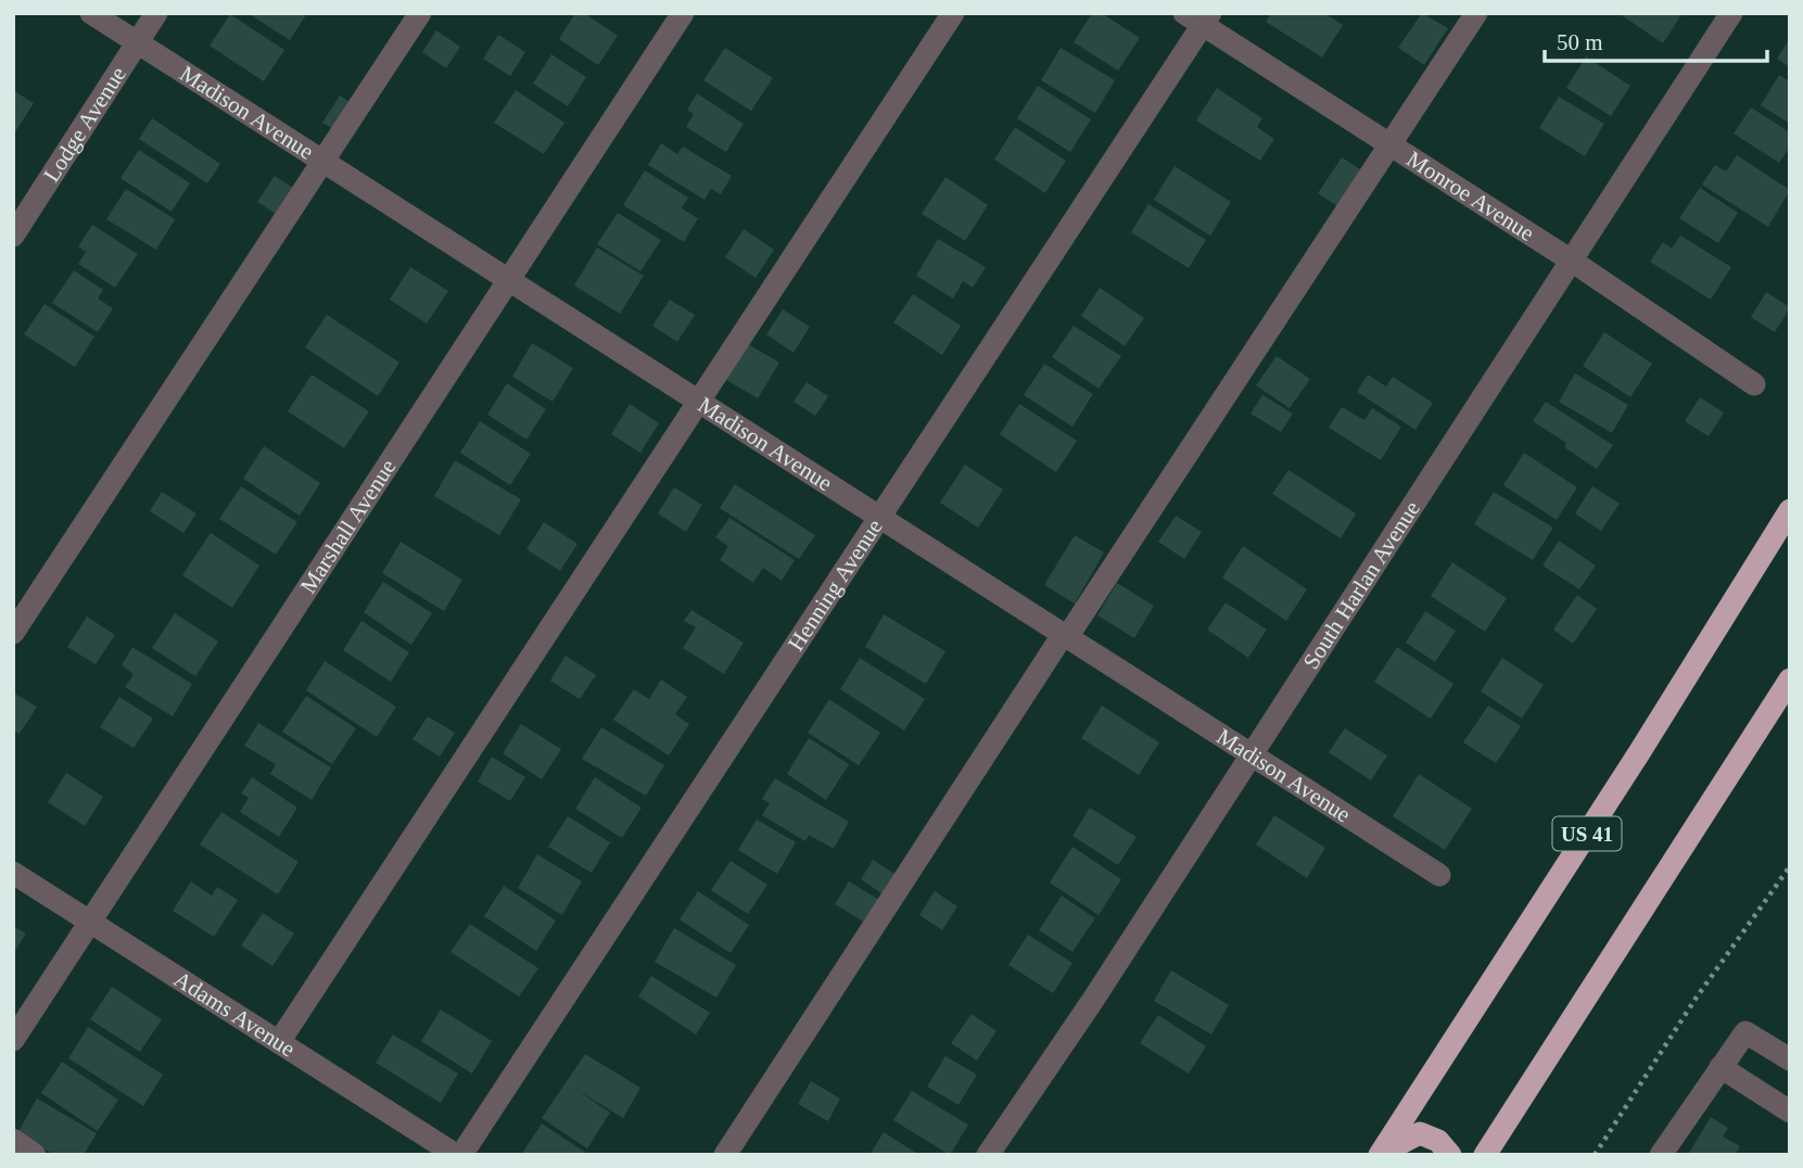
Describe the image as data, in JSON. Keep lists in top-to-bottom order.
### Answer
{
  "streets": {
    "highway": ["US 41"],
    "street": [
      "Madison Avenue",
      "Lodge Avenue",
      "Monroe Avenue",
      "Marshall Avenue",
      "Henning Avenue",
      "South Harlan Avenue",
      "Adams Avenue"
    ]
  },
  "crossings": [
    ["Madison Avenue", "Lodge Avenue"],
    ["Madison Avenue", "Marshall Avenue"],
    ["Madison Avenue", "Henning Avenue"],
    ["Madison Avenue", "South Harlan Avenue"],
    ["Monroe Avenue", "Henning Avenue"],
    ["Monroe Avenue", "South Harlan Avenue"],
    ["Marshall Avenue", "Adams Avenue"],
    ["Henning Avenue", "Adams Avenue"]
  ],
  "scale_bar": "50 m"
}
